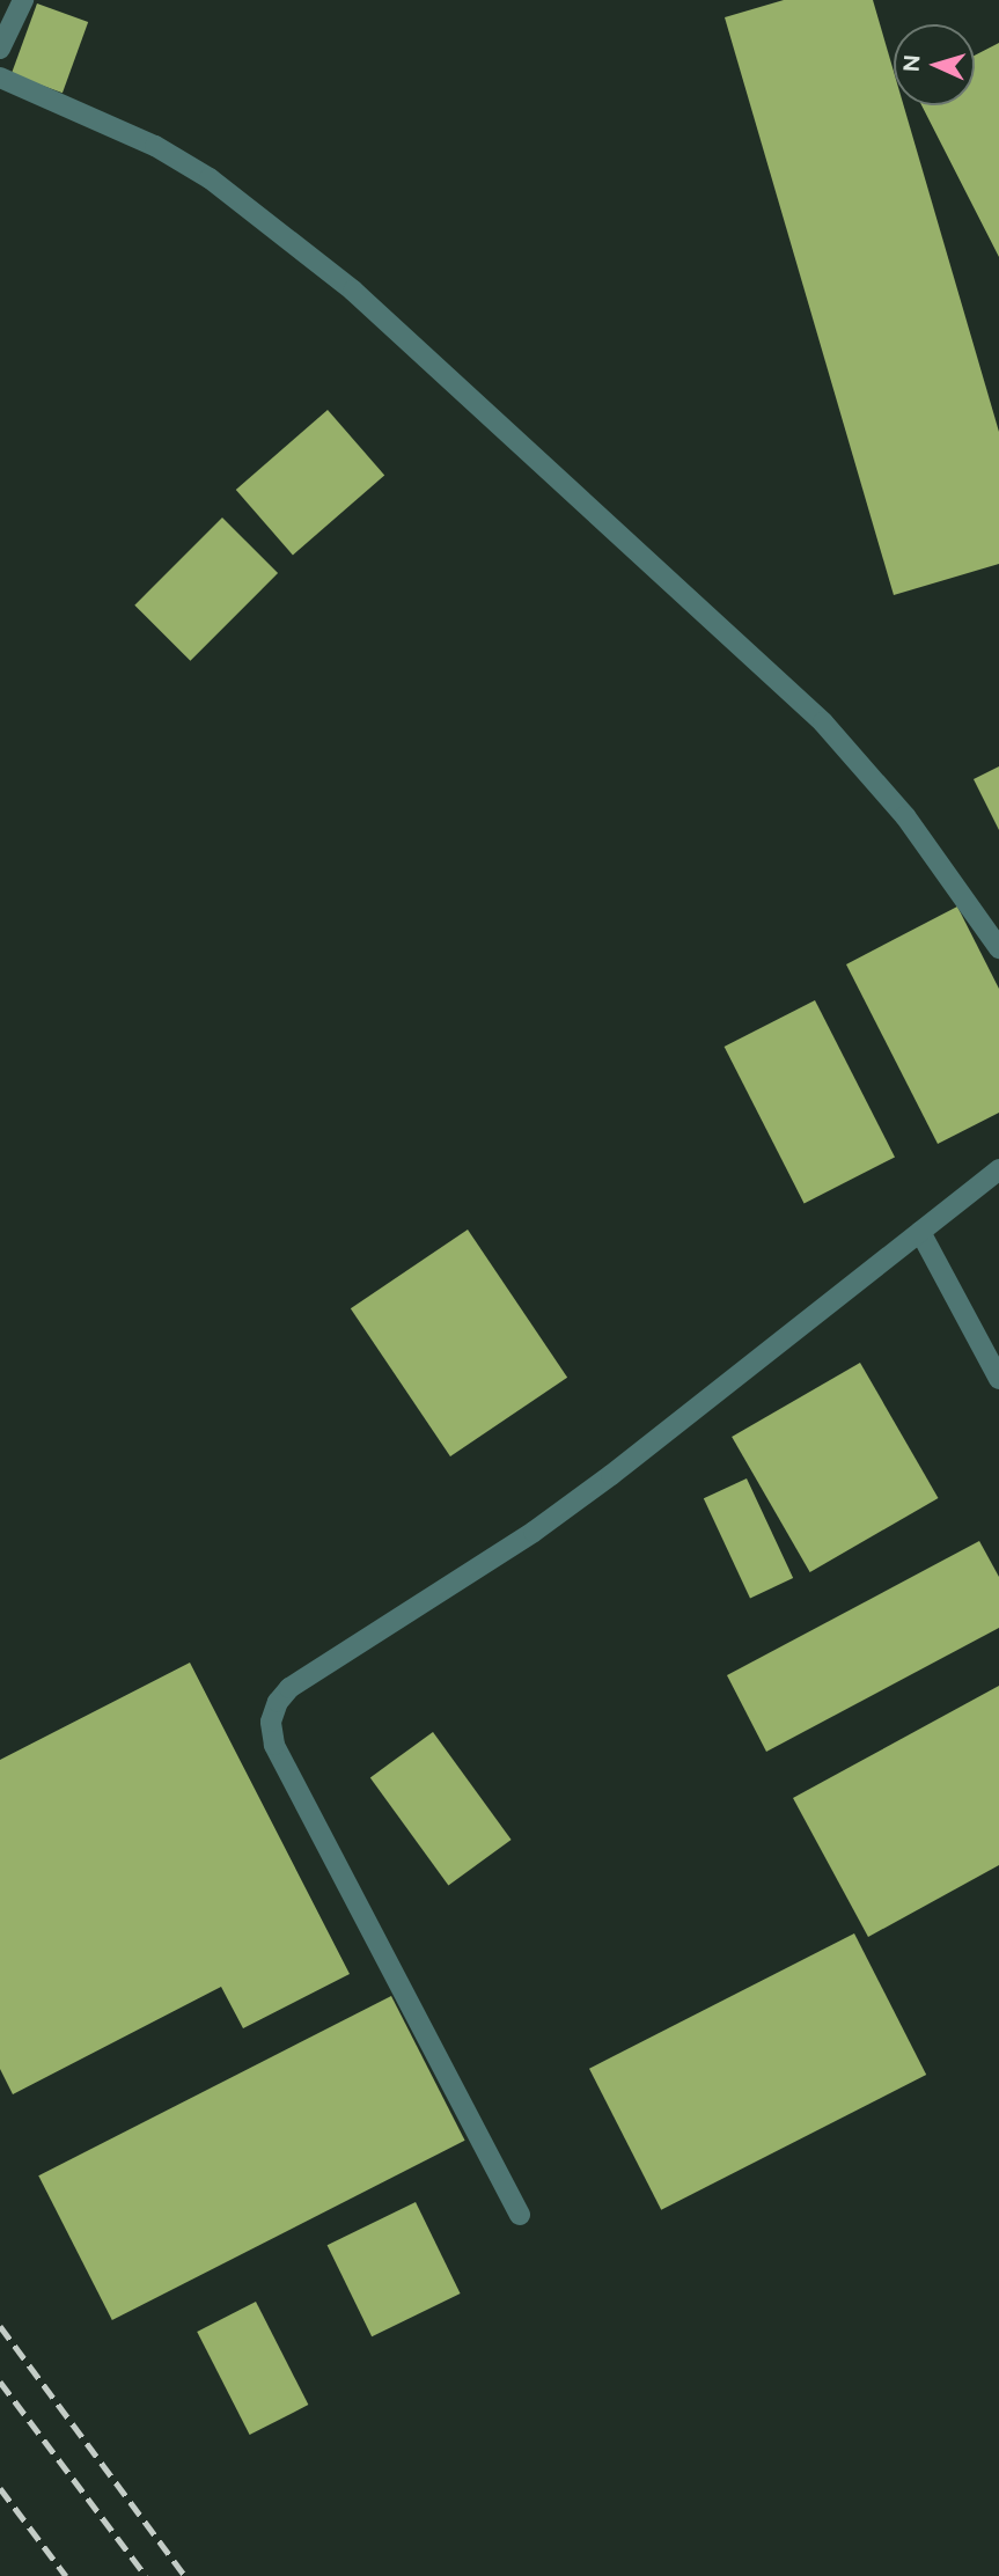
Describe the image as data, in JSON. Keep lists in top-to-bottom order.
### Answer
{
  "north": "left"
}
